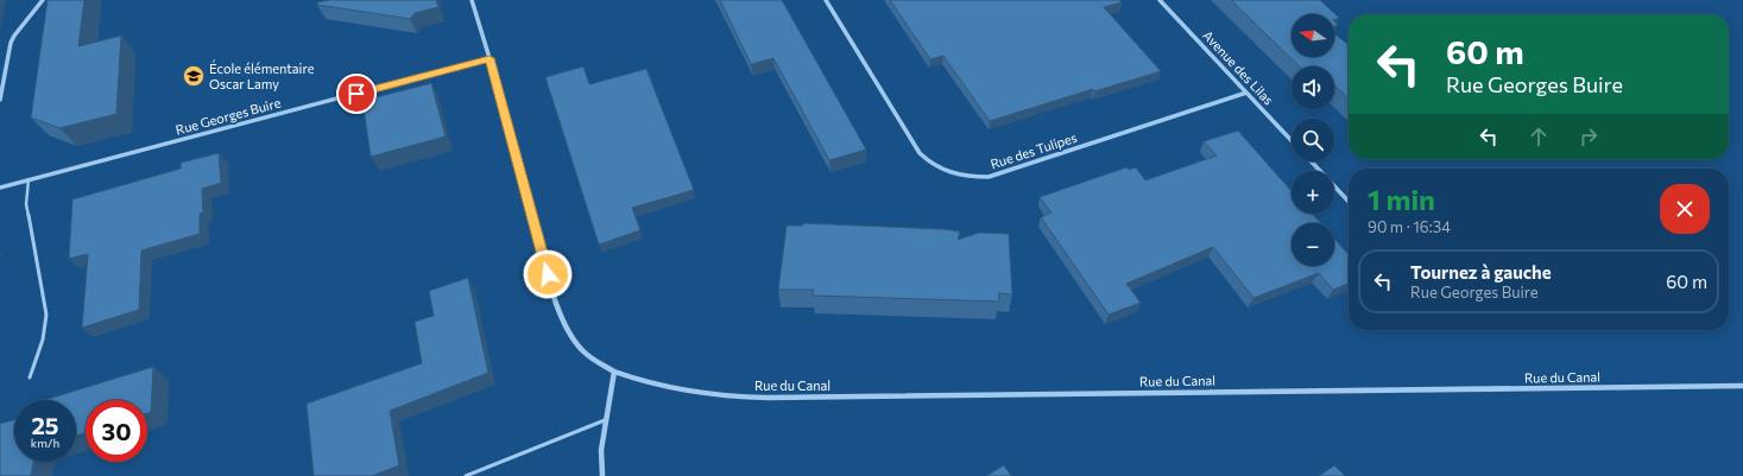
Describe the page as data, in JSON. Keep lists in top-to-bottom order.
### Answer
{
  "streets": {
    "street": [
      "Avenue des Lilas",
      "Rue Georges Buire",
      "Rue des Tulipes",
      "Rue du Canal"
    ]
  },
  "crossings": [
    ["Avenue des Lilas", "Rue des Tulipes"],
    ["Rue Georges Buire", "Rue du Canal"]
  ],
  "places": {
    "school or university": ["École élémentaire Oscar Lamy"]
  },
  "north": "left",
  "page": {
    "map_buttons": ["+", "−"],
    "turn": ["60 m", "Rue Georges Buire"],
    "heading": ["1 min", "90 m · 16:34"],
    "list": [
      {
        "name": "Tournez à gauche",
        "note": "Rue Georges Buire",
        "value": "60 m"
      }
    ],
    "speed": "25 km/h",
    "limit": "30"
  }
}
